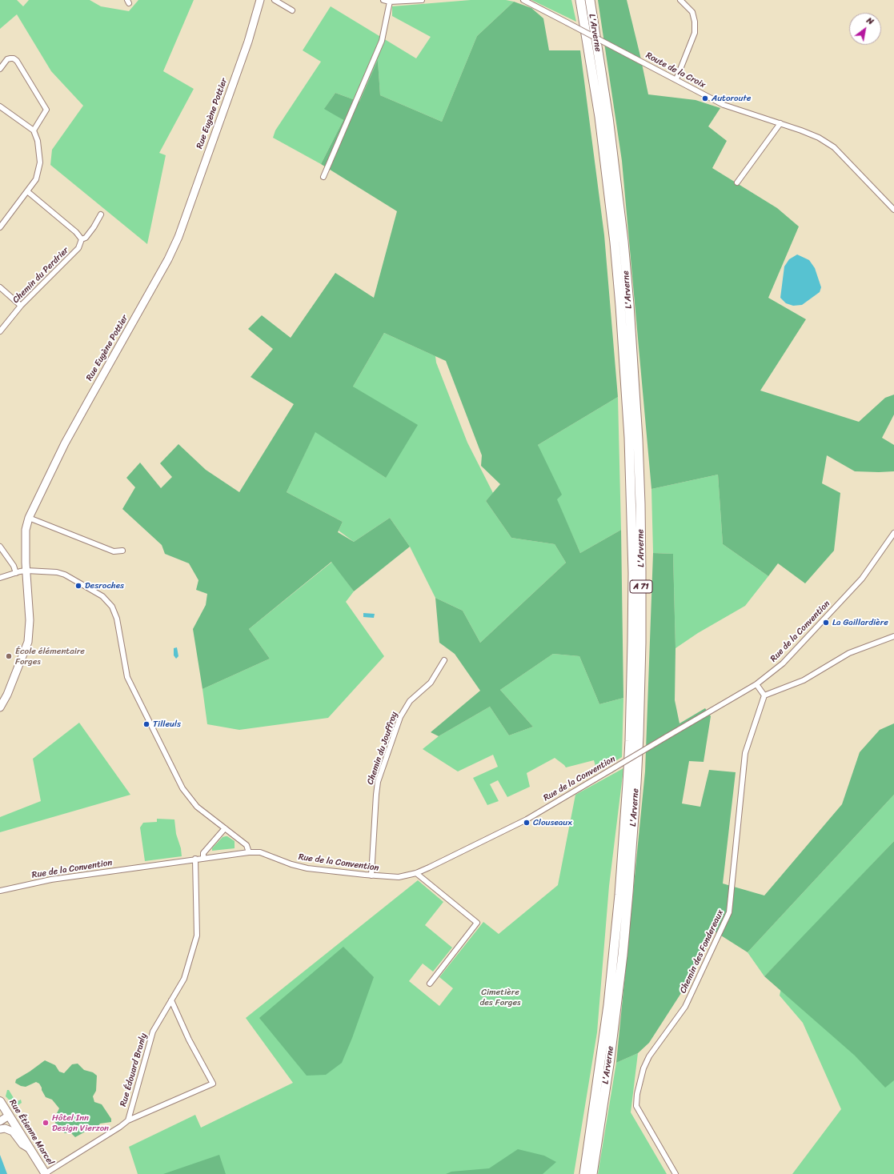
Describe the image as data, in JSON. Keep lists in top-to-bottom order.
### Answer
{
  "streets": {
    "highway": ["L'Arverne", "A 71"],
    "main road": ["Rue Étienne Marcel"],
    "street": [
      "Route de la Croix",
      "Rue Eugène Pottier",
      "Chemin du Perdrier",
      "Rue de la Convention",
      "Chemin du Jouffroy",
      "Chemin des Fondereaux",
      "Rue Édouard Branly"
    ]
  },
  "crossings": [
    ["Rue de la Convention", "Chemin du Jouffroy"],
    ["Rue de la Convention", "Rue Édouard Branly"],
    ["Rue Édouard Branly", "Rue Étienne Marcel"]
  ],
  "parks": ["Cimetière des Forges"],
  "places": [
    "Autoroute",
    "Desroches",
    "La Gaillardière",
    "École élémentaire Forges",
    "Tilleuls",
    "Clouseaux",
    "Hôtel Inn Design Vierzon"
  ],
  "north": "top right"
}
